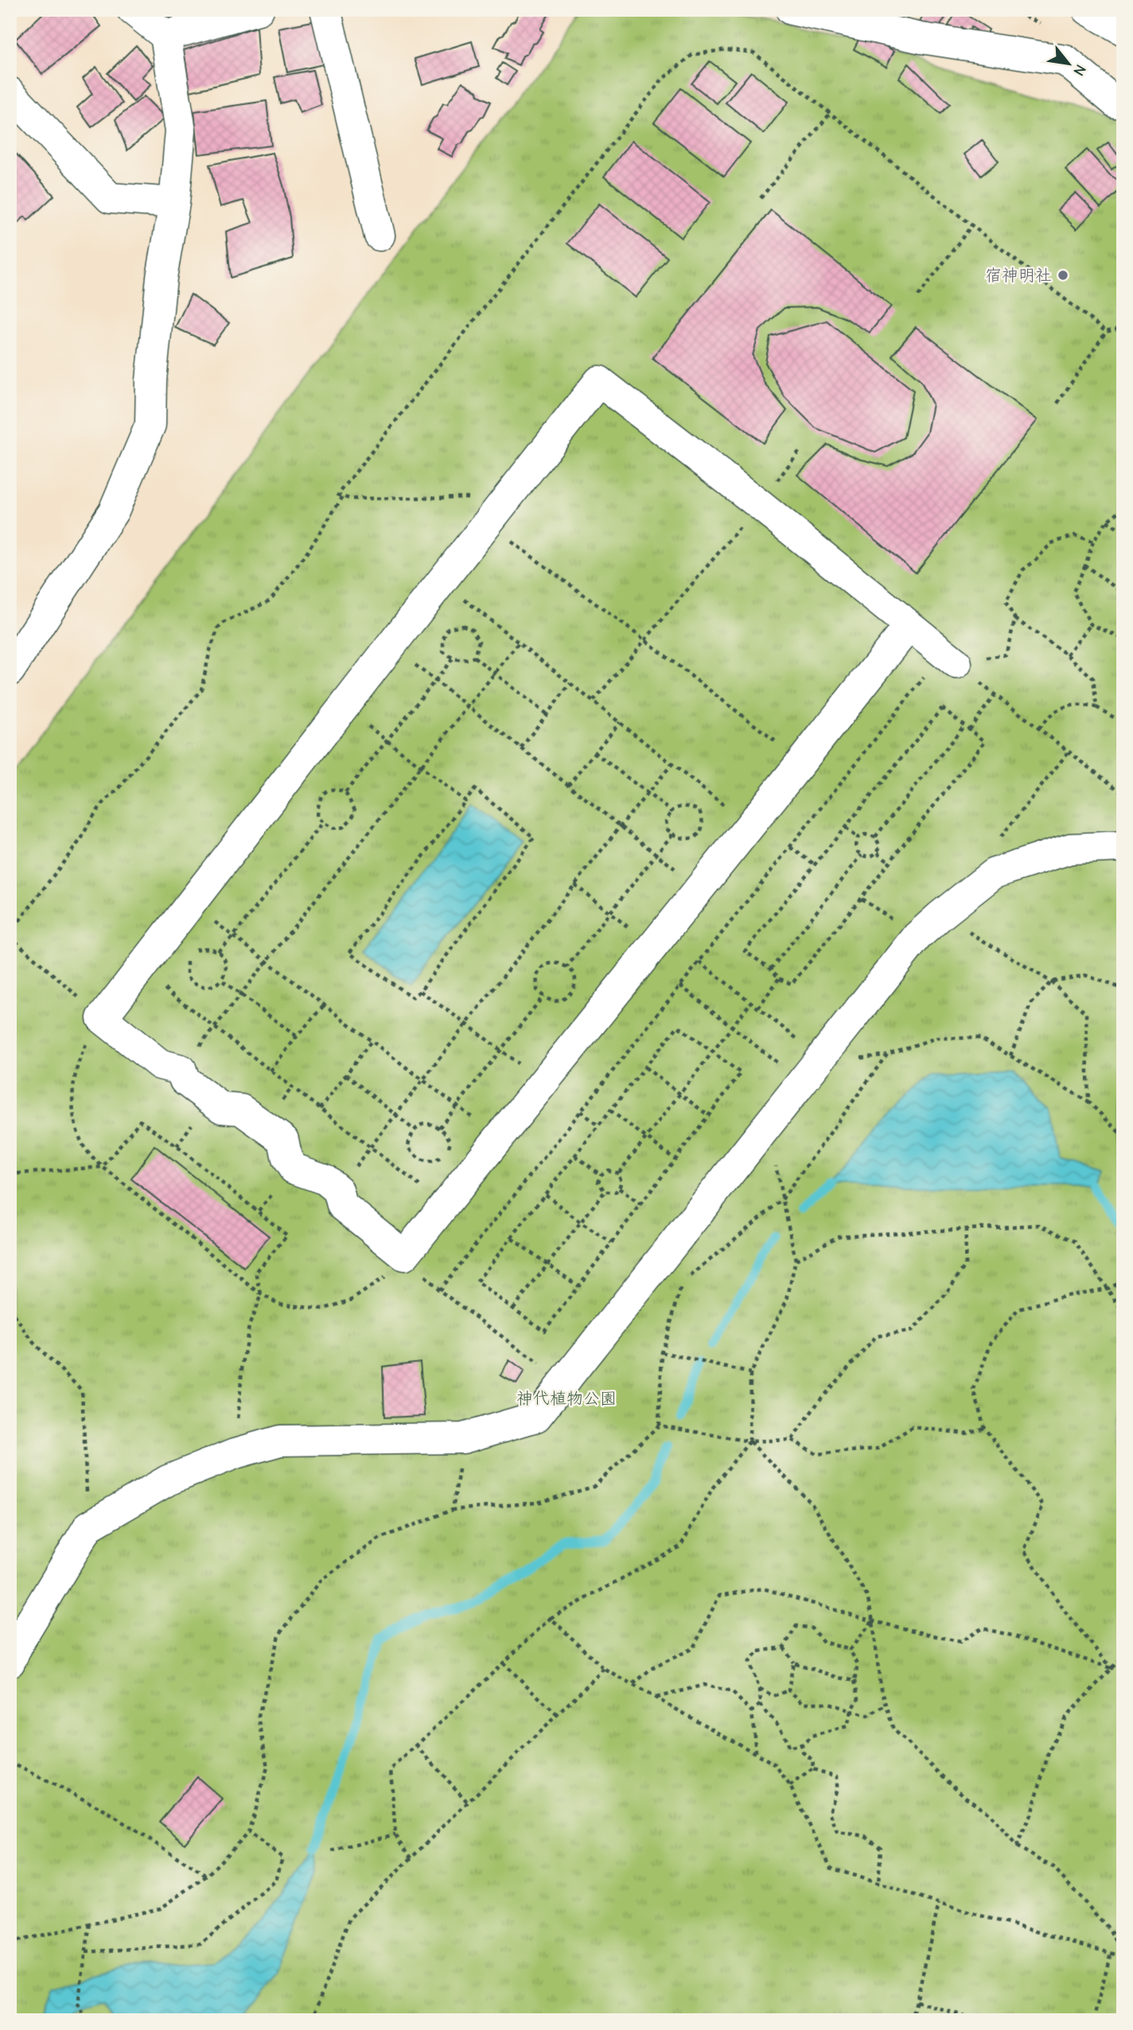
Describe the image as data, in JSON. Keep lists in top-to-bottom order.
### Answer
{
  "parks": ["神代植物公園"],
  "places": ["宿神明社"],
  "north": "bottom right"
}
